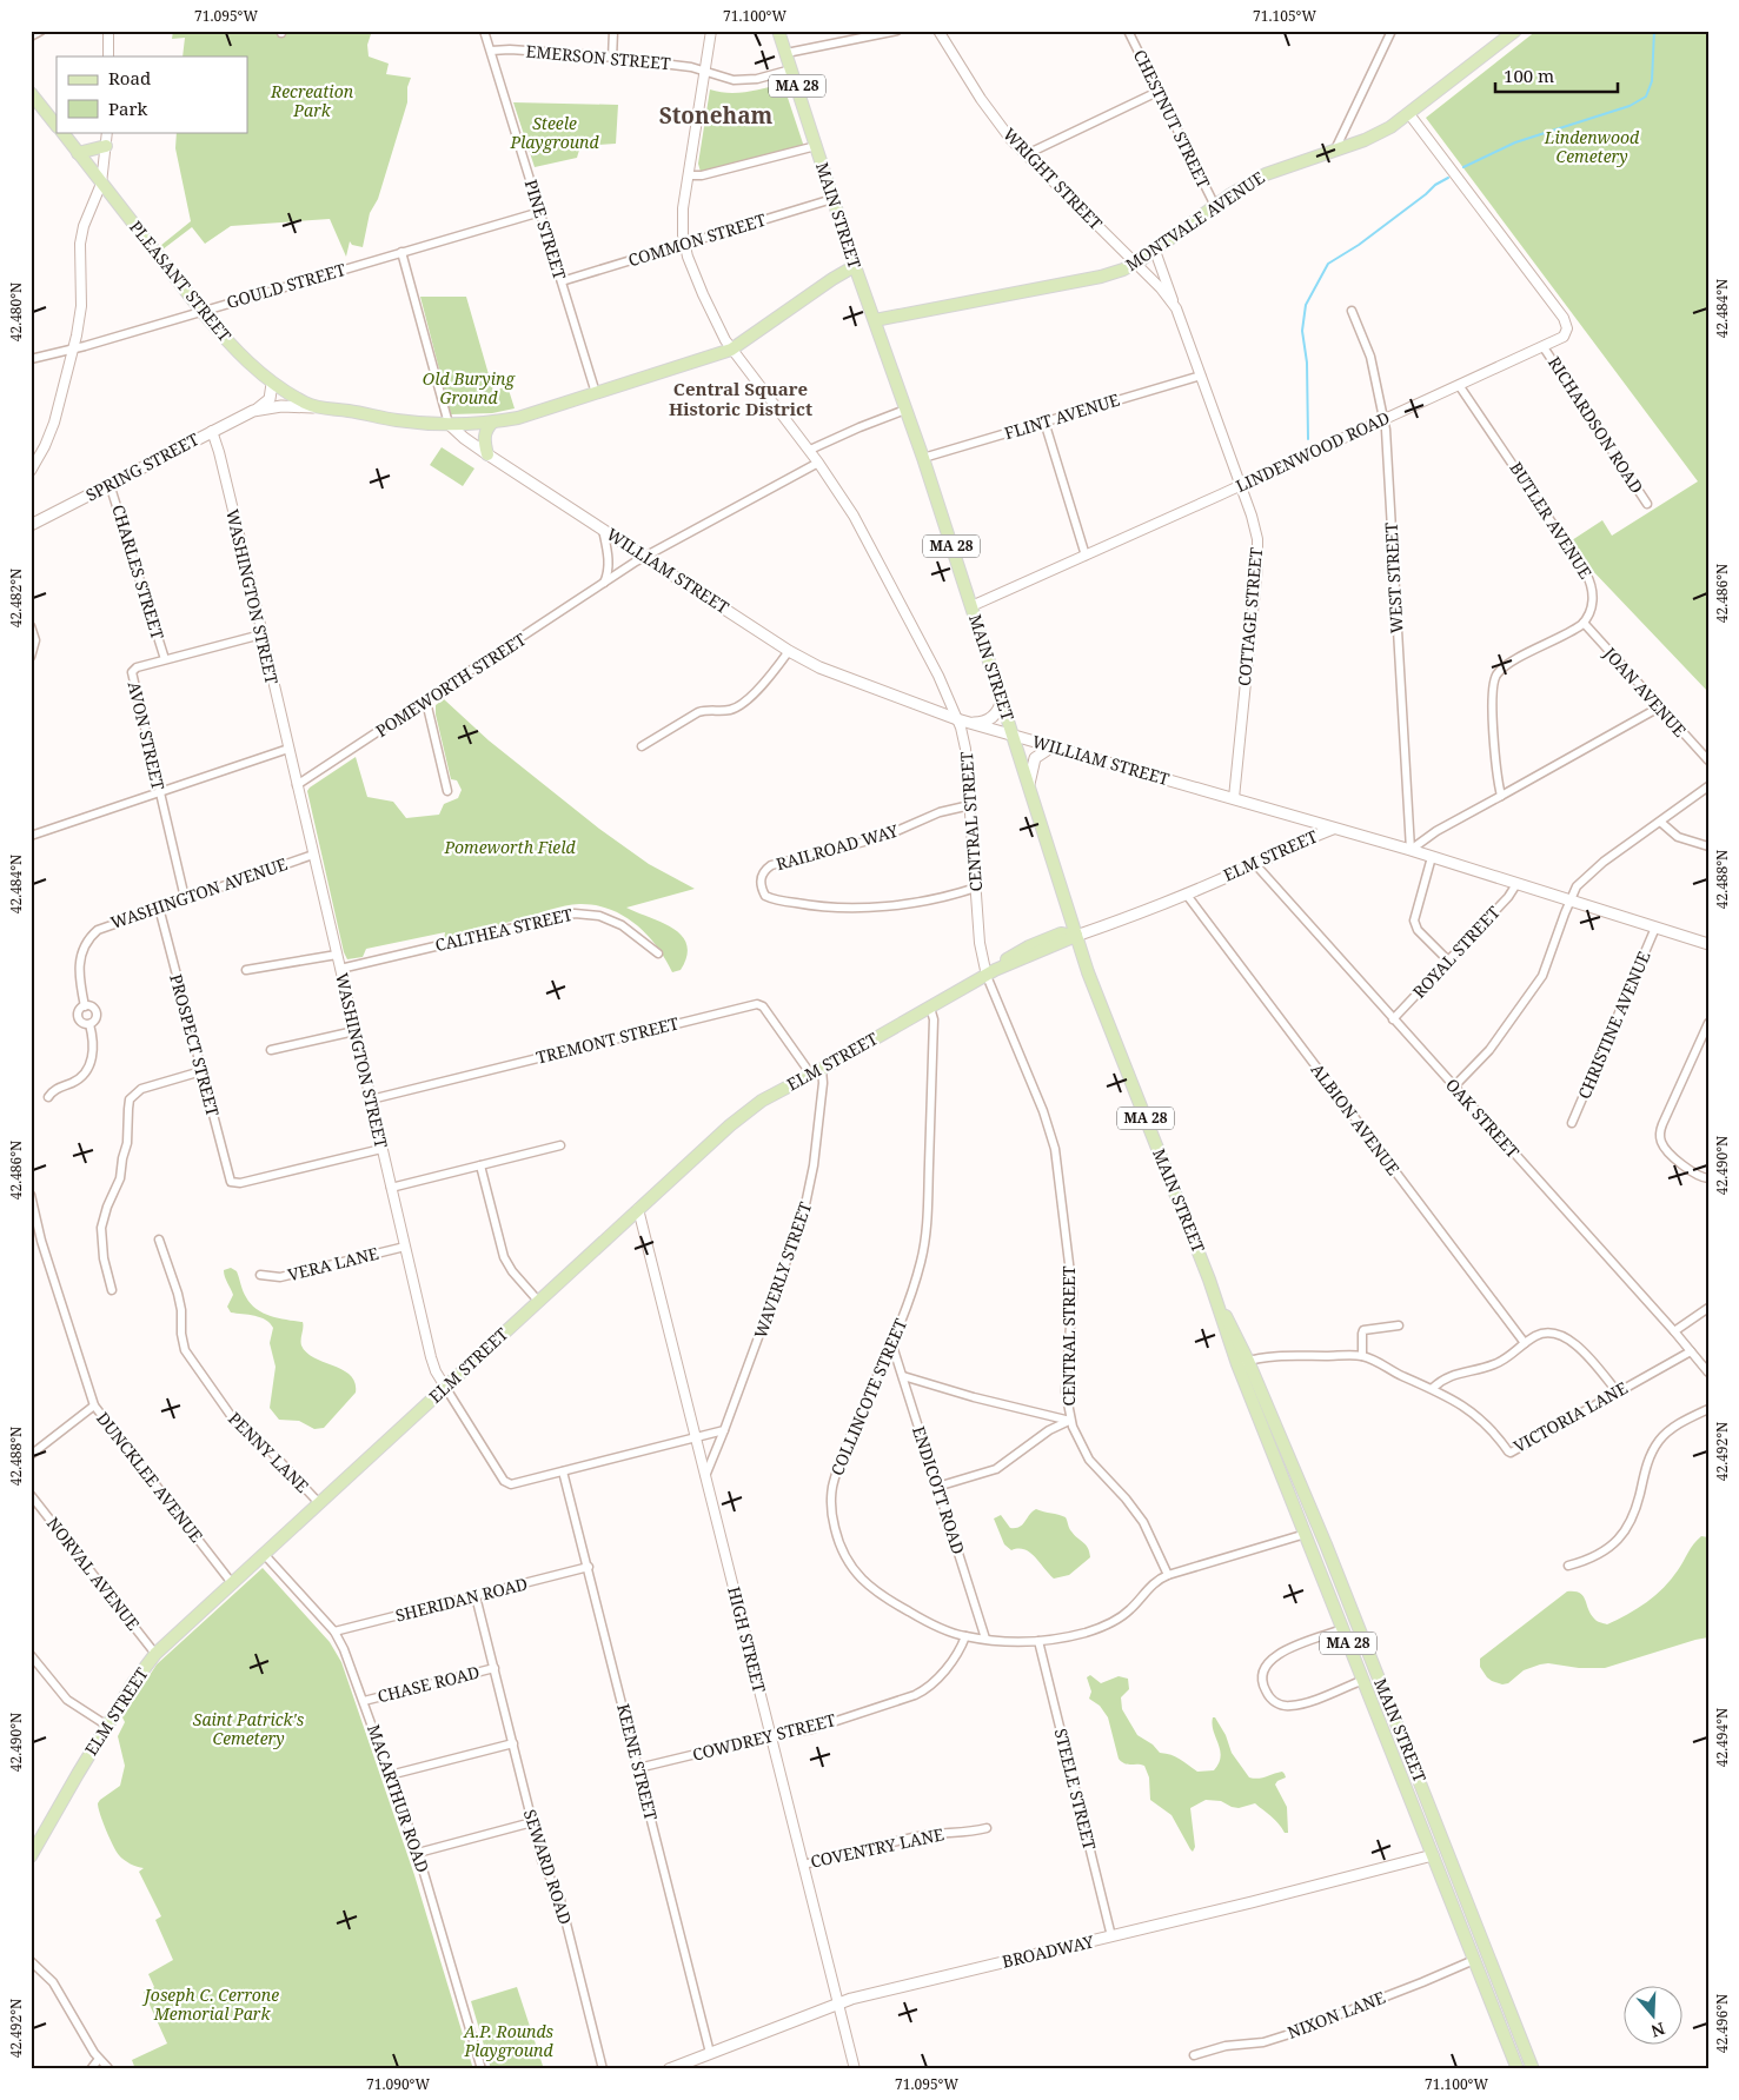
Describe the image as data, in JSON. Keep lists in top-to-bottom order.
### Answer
{
  "streets": {
    "main road": [
      "MA 28",
      "MAIN STREET",
      "MONTVALE AVENUE",
      "PLEASANT STREET",
      "SPRING STREET",
      "WILLIAM STREET",
      "ELM STREET",
      "BROADWAY"
    ],
    "street": [
      "EMERSON STREET",
      "CHESTNUT STREET",
      "WRIGHT STREET",
      "PINE STREET",
      "COMMON STREET",
      "GOULD STREET",
      "FLINT AVENUE",
      "RICHARDSON ROAD",
      "LINDENWOOD ROAD",
      "BUTLER AVENUE",
      "CHARLES STREET",
      "WEST STREET",
      "WASHINGTON STREET",
      "COTTAGE STREET",
      "POMEWORTH STREET",
      "JOAN AVENUE",
      "AVON STREET",
      "CENTRAL STREET",
      "RAILROAD WAY",
      "WASHINGTON AVENUE",
      "CALTHEA STREET",
      "ROYAL STREET",
      "CHRISTINE AVENUE",
      "TREMONT STREET",
      "PROSPECT STREET",
      "OAK STREET",
      "ALBION AVENUE",
      "VERA LANE",
      "WAVERLY STREET",
      "COLLINCOTE STREET",
      "VICTORIA LANE",
      "PENNY LANE",
      "DUNCKLEE AVENUE",
      "ENDICOTT ROAD",
      "NORVAL AVENUE",
      "SHERIDAN ROAD",
      "HIGH STREET",
      "CHASE ROAD",
      "COWDREY STREET",
      "KEENE STREET",
      "STEELE STREET",
      "MACARTHUR ROAD",
      "COVENTRY LANE",
      "SEWARD ROAD",
      "NIXON LANE"
    ]
  },
  "crossings": [
    ["EMERSON STREET", "MAIN STREET"],
    ["EMERSON STREET", "PINE STREET"],
    ["EMERSON STREET", "CENTRAL STREET"],
    ["CHESTNUT STREET", "MONTVALE AVENUE"],
    ["WRIGHT STREET", "MONTVALE AVENUE"],
    ["WRIGHT STREET", "COTTAGE STREET"],
    ["MAIN STREET", "MONTVALE AVENUE"],
    ["MAIN STREET", "COMMON STREET"],
    ["MAIN STREET", "PLEASANT STREET"],
    ["MAIN STREET", "FLINT AVENUE"],
    ["MAIN STREET", "LINDENWOOD ROAD"],
    ["MAIN STREET", "WILLIAM STREET"],
    ["MAIN STREET", "ELM STREET"],
    ["MAIN STREET", "COLLINCOTE STREET"],
    ["MAIN STREET", "BROADWAY"],
    ["MAIN STREET", "NIXON LANE"],
    ["MONTVALE AVENUE", "LINDENWOOD ROAD"],
    ["MONTVALE AVENUE", "COTTAGE STREET"],
    ["PINE STREET", "COMMON STREET"],
    ["PINE STREET", "PLEASANT STREET"],
    ["PINE STREET", "GOULD STREET"],
    ["COMMON STREET", "CENTRAL STREET"],
    ["PLEASANT STREET", "GOULD STREET"],
    ["PLEASANT STREET", "SPRING STREET"],
    ["PLEASANT STREET", "WILLIAM STREET"],
    ["PLEASANT STREET", "CENTRAL STREET"],
    ["FLINT AVENUE", "COTTAGE STREET"],
    ["RICHARDSON ROAD", "LINDENWOOD ROAD"],
    ["LINDENWOOD ROAD", "BUTLER AVENUE"],
    ["LINDENWOOD ROAD", "WEST STREET"],
    ["LINDENWOOD ROAD", "COTTAGE STREET"],
    ["SPRING STREET", "CHARLES STREET"],
    ["SPRING STREET", "WASHINGTON STREET"],
    ["BUTLER AVENUE", "JOAN AVENUE"],
    ["WILLIAM STREET", "WEST STREET"],
    ["WILLIAM STREET", "COTTAGE STREET"],
    ["WILLIAM STREET", "POMEWORTH STREET"],
    ["WILLIAM STREET", "CENTRAL STREET"],
    ["WILLIAM STREET", "ELM STREET"],
    ["WILLIAM STREET", "ROYAL STREET"],
    ["WILLIAM STREET", "CHRISTINE AVENUE"],
    ["CHARLES STREET", "AVON STREET"],
    ["WASHINGTON STREET", "POMEWORTH STREET"],
    ["WASHINGTON STREET", "AVON STREET"],
    ["WASHINGTON STREET", "ELM STREET"],
    ["WASHINGTON STREET", "WASHINGTON AVENUE"],
    ["WASHINGTON STREET", "CALTHEA STREET"],
    ["WASHINGTON STREET", "TREMONT STREET"],
    ["WASHINGTON STREET", "PROSPECT STREET"],
    ["WASHINGTON STREET", "VERA LANE"],
    ["WASHINGTON STREET", "HIGH STREET"],
    ["WASHINGTON STREET", "KEENE STREET"],
    ["POMEWORTH STREET", "CENTRAL STREET"],
    ["AVON STREET", "WASHINGTON AVENUE"],
    ["CENTRAL STREET", "RAILROAD WAY"],
    ["CENTRAL STREET", "ELM STREET"],
    ["CENTRAL STREET", "COLLINCOTE STREET"],
    ["ELM STREET", "TREMONT STREET"],
    ["ELM STREET", "OAK STREET"],
    ["ELM STREET", "ALBION AVENUE"],
    ["ELM STREET", "WAVERLY STREET"],
    ["ELM STREET", "COLLINCOTE STREET"],
    ["ELM STREET", "PENNY LANE"],
    ["ELM STREET", "DUNCKLEE AVENUE"],
    ["ELM STREET", "NORVAL AVENUE"],
    ["ELM STREET", "HIGH STREET"],
    ["ELM STREET", "MACARTHUR ROAD"],
    ["WASHINGTON AVENUE", "PROSPECT STREET"],
    ["ROYAL STREET", "OAK STREET"],
    ["OAK STREET", "VICTORIA LANE"],
    ["WAVERLY STREET", "HIGH STREET"],
    ["COLLINCOTE STREET", "ENDICOTT ROAD"],
    ["COLLINCOTE STREET", "COWDREY STREET"],
    ["COLLINCOTE STREET", "STEELE STREET"],
    ["SHERIDAN ROAD", "KEENE STREET"],
    ["SHERIDAN ROAD", "MACARTHUR ROAD"],
    ["SHERIDAN ROAD", "SEWARD ROAD"],
    ["HIGH STREET", "COWDREY STREET"],
    ["HIGH STREET", "COVENTRY LANE"],
    ["HIGH STREET", "BROADWAY"],
    ["CHASE ROAD", "MACARTHUR ROAD"],
    ["CHASE ROAD", "SEWARD ROAD"],
    ["COWDREY STREET", "KEENE STREET"],
    ["KEENE STREET", "BROADWAY"],
    ["STEELE STREET", "BROADWAY"]
  ],
  "districts": ["Stoneham", "Central Square Historic District"],
  "parks": [
    "Recreation Park",
    "Steele Playground",
    "Lindenwood Cemetery",
    "Old Burying Ground",
    "Pomeworth Field",
    "Saint Patrick's Cemetery",
    "Joseph C. Cerrone Memorial Park",
    "A.P. Rounds Playground"
  ],
  "legend": ["Road", "Park"],
  "scale_bar": "100 m",
  "north": "bottom",
  "coordinates": [
    "71.095°W",
    "71.100°W",
    "71.105°W",
    "42.484°N",
    "42.480°N",
    "42.486°N",
    "42.482°N",
    "42.488°N",
    "42.490°N",
    "42.492°N",
    "42.494°N",
    "42.496°N",
    "71.090°W"
  ]
}
